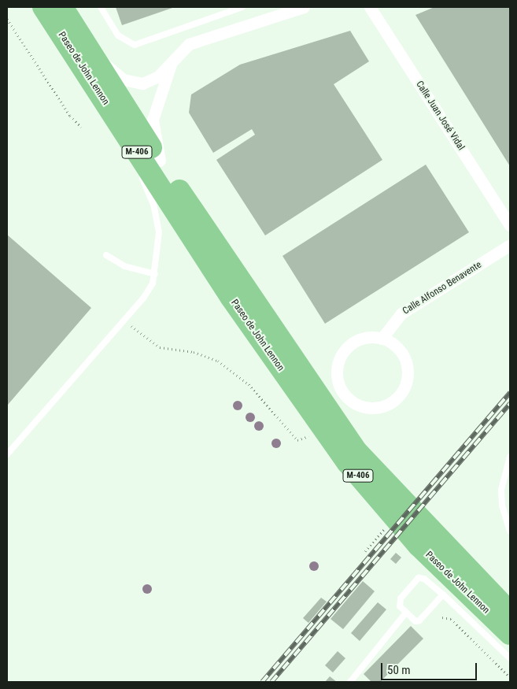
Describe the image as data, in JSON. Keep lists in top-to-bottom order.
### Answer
{
  "streets": {
    "highway": ["Paseo de John Lennon", "M-406"],
    "street": ["Calle Juan José Vidal", "Calle Alfonso Benavente"]
  },
  "scale_bar": "50 m"
}
